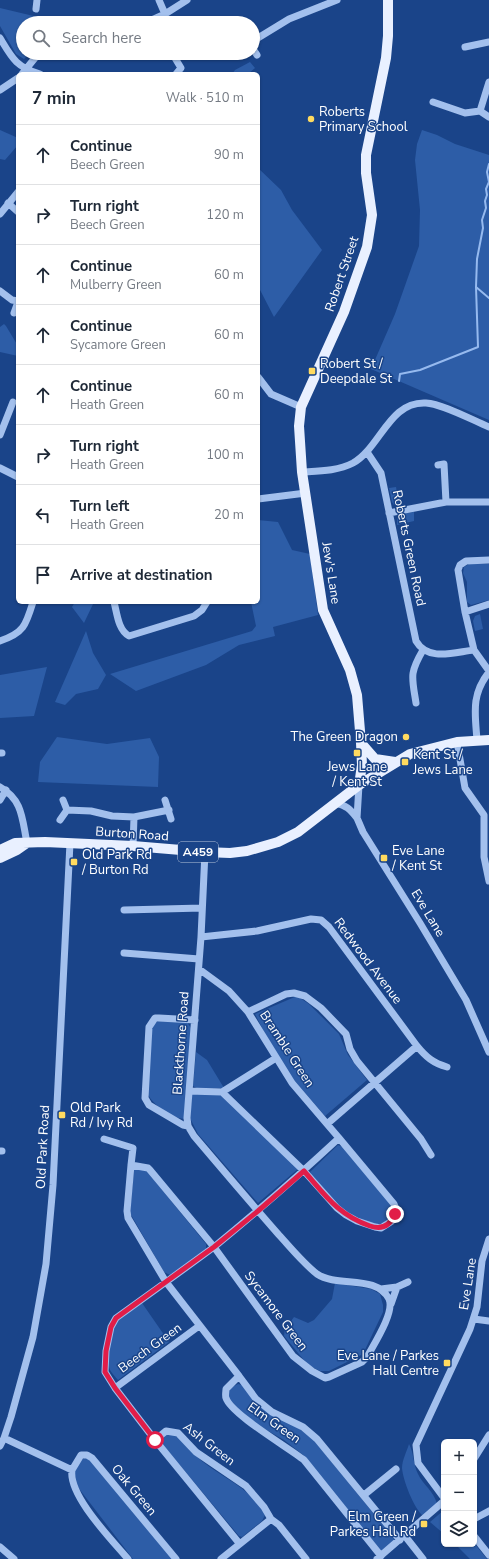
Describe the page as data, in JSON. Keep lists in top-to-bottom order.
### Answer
{
  "streets": {
    "main road": [
      "Robert Street",
      "Jew's Lane",
      "Burton Road",
      "A459"
    ],
    "street": [
      "Roberts Green Road",
      "Eve Lane",
      "Redwood Avenue",
      "Blackthorne Road",
      "Bramble Green",
      "Old Park Road",
      "Sycamore Green",
      "Beech Green",
      "Elm Green",
      "Ash Green",
      "Oak Green"
    ]
  },
  "crossings": [
    ["Robert Street", "Jew's Lane"],
    ["Jew's Lane", "Burton Road"],
    ["Jew's Lane", "A459"],
    ["Jew's Lane", "Eve Lane"],
    ["Burton Road", "A459"],
    ["Burton Road", "Eve Lane"],
    ["Burton Road", "Blackthorne Road"],
    ["Burton Road", "Old Park Road"],
    ["A459", "Eve Lane"],
    ["Redwood Avenue", "Blackthorne Road"],
    ["Blackthorne Road", "Bramble Green"],
    ["Beech Green", "Elm Green"],
    ["Beech Green", "Ash Green"]
  ],
  "places": {
    "other": ["Roberts Primary School", "The Green Dragon"],
    "transit": [
      "Robert St / Deepdale St",
      "Jews Lane / Kent St",
      "Kent St / Jews Lane",
      "Eve Lane / Kent St",
      "Old Park Rd / Burton Rd",
      "Old Park Rd / Ivy Rd",
      "Eve Lane / Parkes Hall Centre",
      "Elm Green / Parkes Hall Rd"
    ]
  },
  "page": {
    "search": "Search here",
    "heading": ["7 min", "Walk · 510 m"],
    "list": [
      ["Continue", "Beech Green", "90 m"],
      ["Turn right", "Beech Green", "120 m"],
      ["Continue", "Mulberry Green", "60 m"],
      ["Continue", "Sycamore Green", "60 m"],
      ["Continue", "Heath Green", "60 m"],
      ["Turn right", "Heath Green", "100 m"],
      ["Turn left", "Heath Green", "20 m"],
      "Arrive at destination"
    ],
    "map_buttons": ["+", "−"]
  }
}
